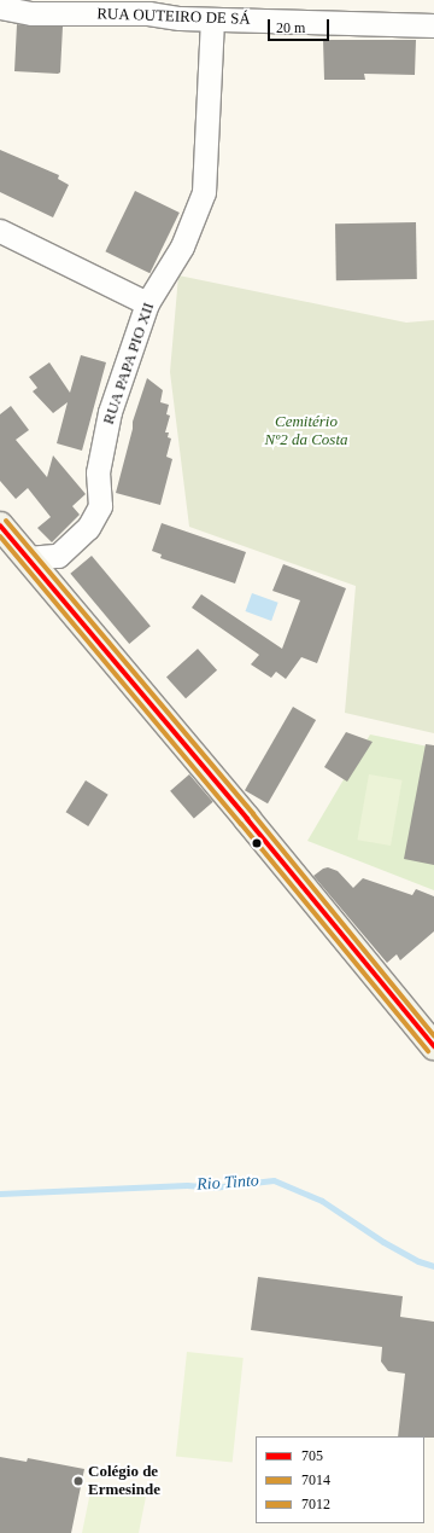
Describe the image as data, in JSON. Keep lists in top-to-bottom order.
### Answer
{
  "streets": {
    "street": ["RUA OUTEIRO DE SÁ", "RUA PAPA PIO XII"]
  },
  "crossings": [
    ["RUA OUTEIRO DE SÁ", "RUA PAPA PIO XII"]
  ],
  "water": ["Rio Tinto"],
  "parks": ["Cemitério Nº2 da Costa"],
  "places": ["Colégio de Ermesinde"],
  "lines": ["transit line 7012", "transit line 705", "transit line 7014"],
  "legend": ["705", "7014", "7012"],
  "scale_bar": "20 m"
}
